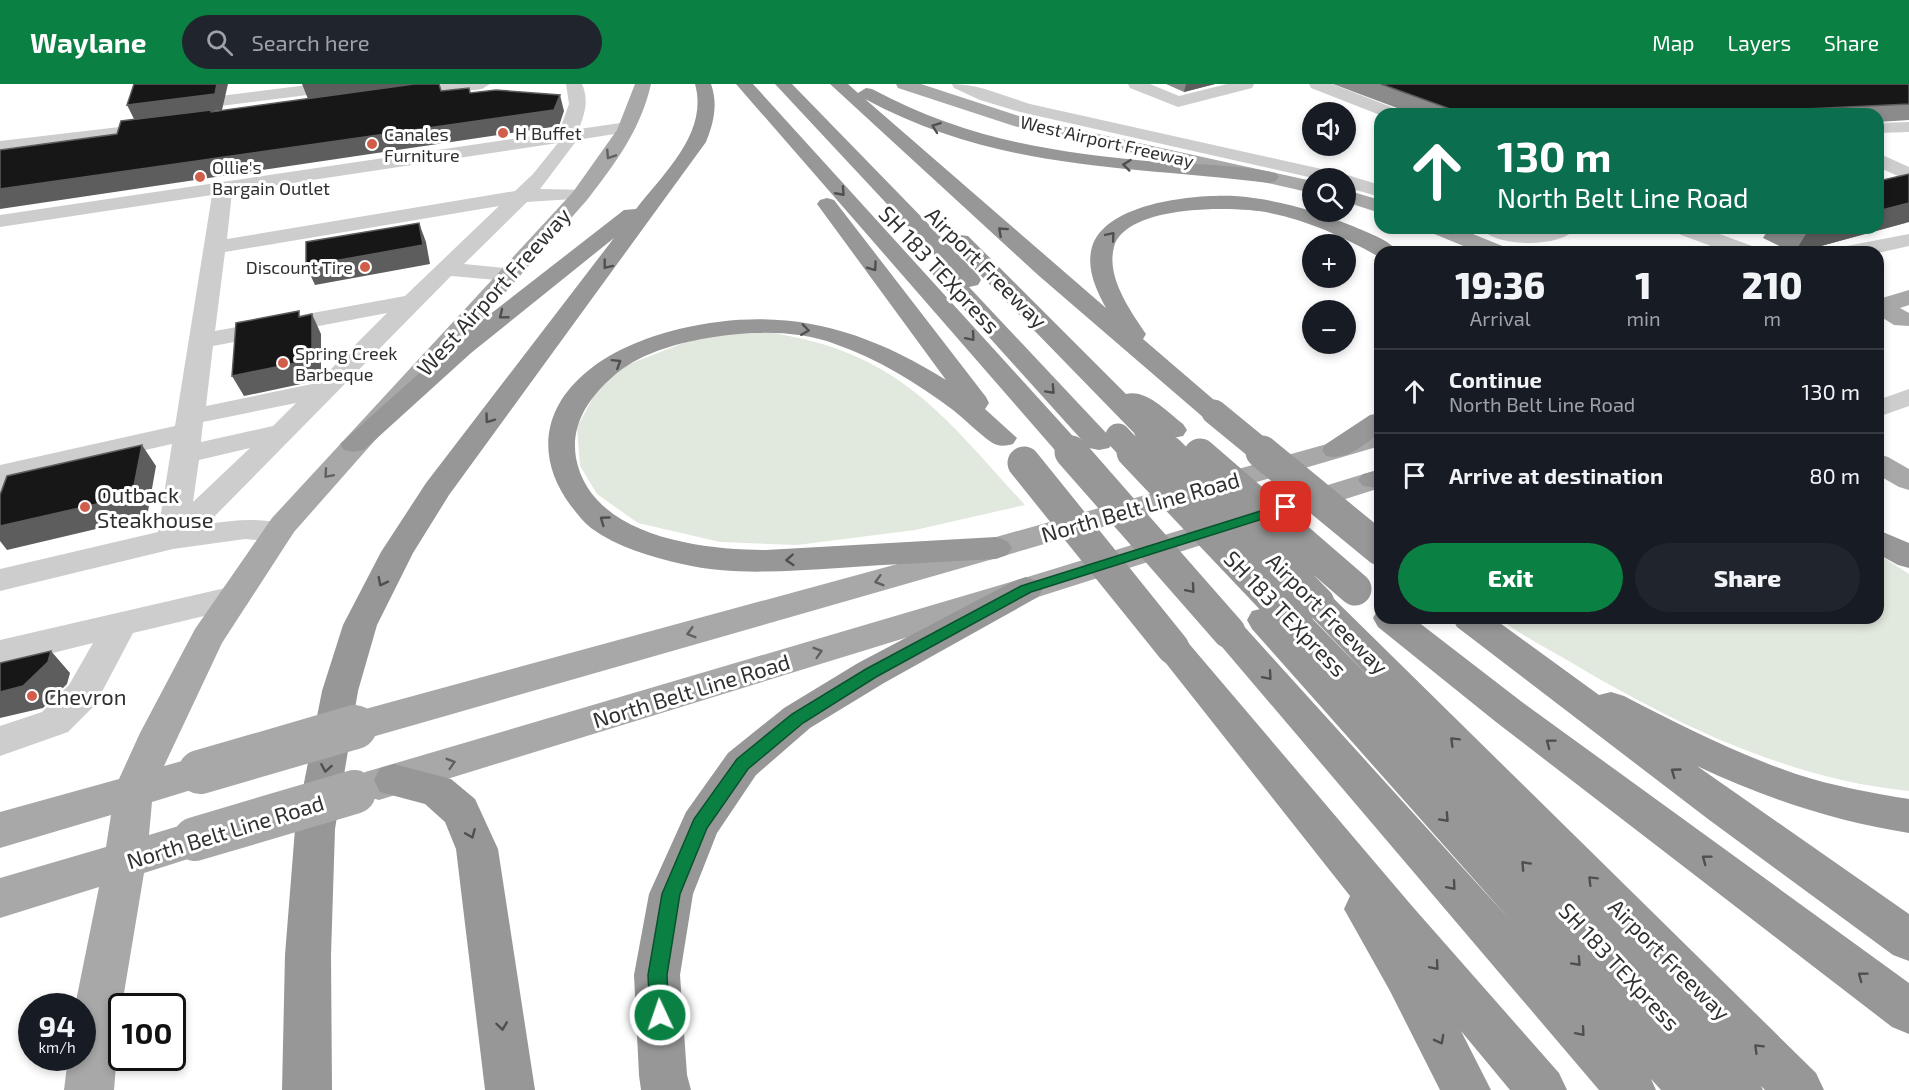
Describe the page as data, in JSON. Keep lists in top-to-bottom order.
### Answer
{
  "streets": {
    "highway": ["Airport Freeway", "SH 183 TEXpress"],
    "main road": ["West Airport Freeway", "North Belt Line Road"]
  },
  "crossings": [
    ["West Airport Freeway", "North Belt Line Road"],
    ["Airport Freeway", "SH 183 TEXpress"]
  ],
  "places": [
    "H Buffet",
    "Canales Furniture",
    "Ollie's Bargain Outlet",
    "Discount Tire",
    "Spring Creek Barbeque",
    "Outback Steakhouse",
    "Chevron"
  ],
  "page": {
    "header": "Waylane",
    "search": "Search here",
    "nav": ["Map", "Layers", "Share"],
    "map_buttons": ["+", "−"],
    "turn": ["130 m", "North Belt Line Road"],
    "eta": [
      "19:36",
      "Arrival",
      "1",
      "min",
      "210",
      "m"
    ],
    "list": [
      {
        "name": "Continue",
        "note": "North Belt Line Road",
        "value": "130 m"
      },
      {
        "name": "Arrive at destination",
        "value": "80 m"
      }
    ],
    "buttons": ["Exit", "Share"],
    "speed": "94 km/h",
    "limit": "100"
  }
}
